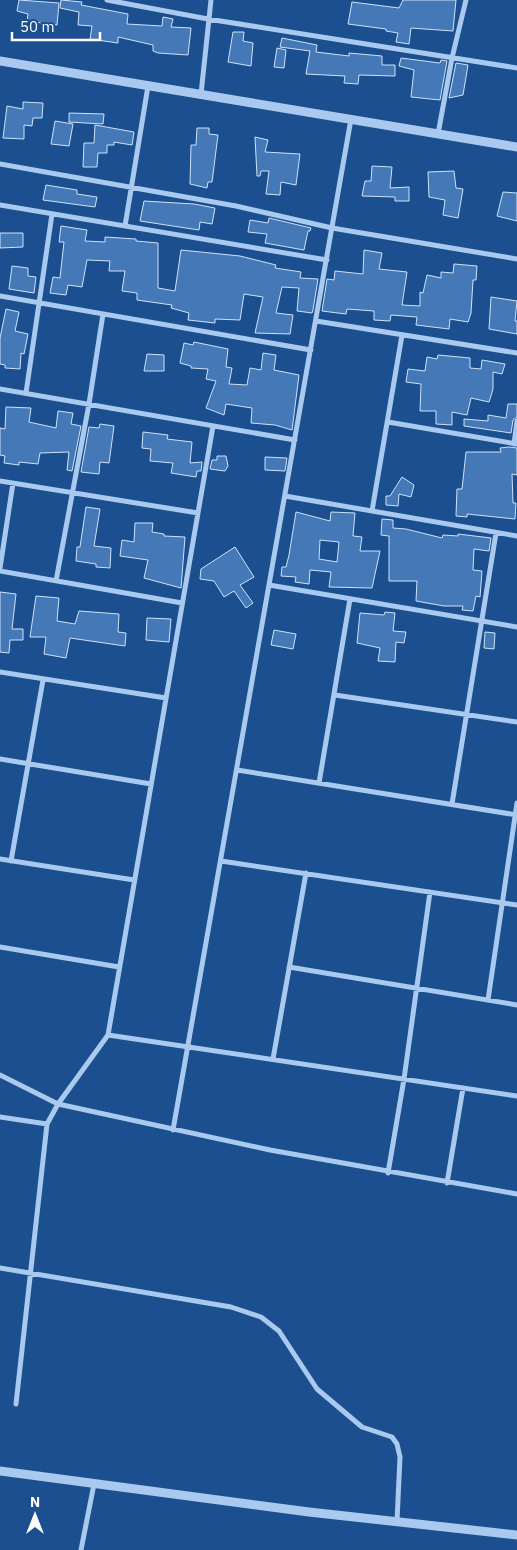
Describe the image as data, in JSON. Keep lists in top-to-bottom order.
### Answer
{
  "scale_bar": "50 m",
  "north": "top"
}
